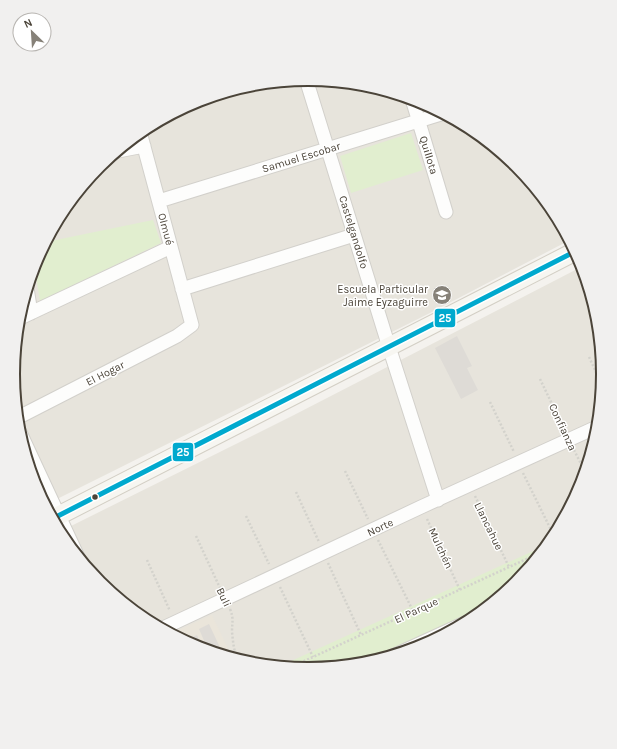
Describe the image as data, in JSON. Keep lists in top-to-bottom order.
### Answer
{
  "streets": {
    "street": [
      "Quillota",
      "Samuel Escobar",
      "Olmué",
      "Castelgandolfo",
      "El Hogar",
      "Norte"
    ],
    "path": [
      "Confianza",
      "Llancahue",
      "Mulchén",
      "Buli",
      "El Parque"
    ]
  },
  "crossings": [
    ["Quillota", "Samuel Escobar"],
    ["Samuel Escobar", "Olmué"],
    ["Samuel Escobar", "Castelgandolfo"],
    ["Olmué", "El Hogar"],
    ["Castelgandolfo", "Norte"],
    ["Confianza", "Norte"],
    ["Llancahue", "Norte"],
    ["Llancahue", "El Parque"],
    ["Norte", "Mulchén"],
    ["Norte", "Buli"],
    ["Mulchén", "El Parque"]
  ],
  "places": {
    "school or university": ["Escuela Particular Jaime Eyzaguirre"]
  },
  "lines": ["transit line 25"],
  "north": "top left"
}
